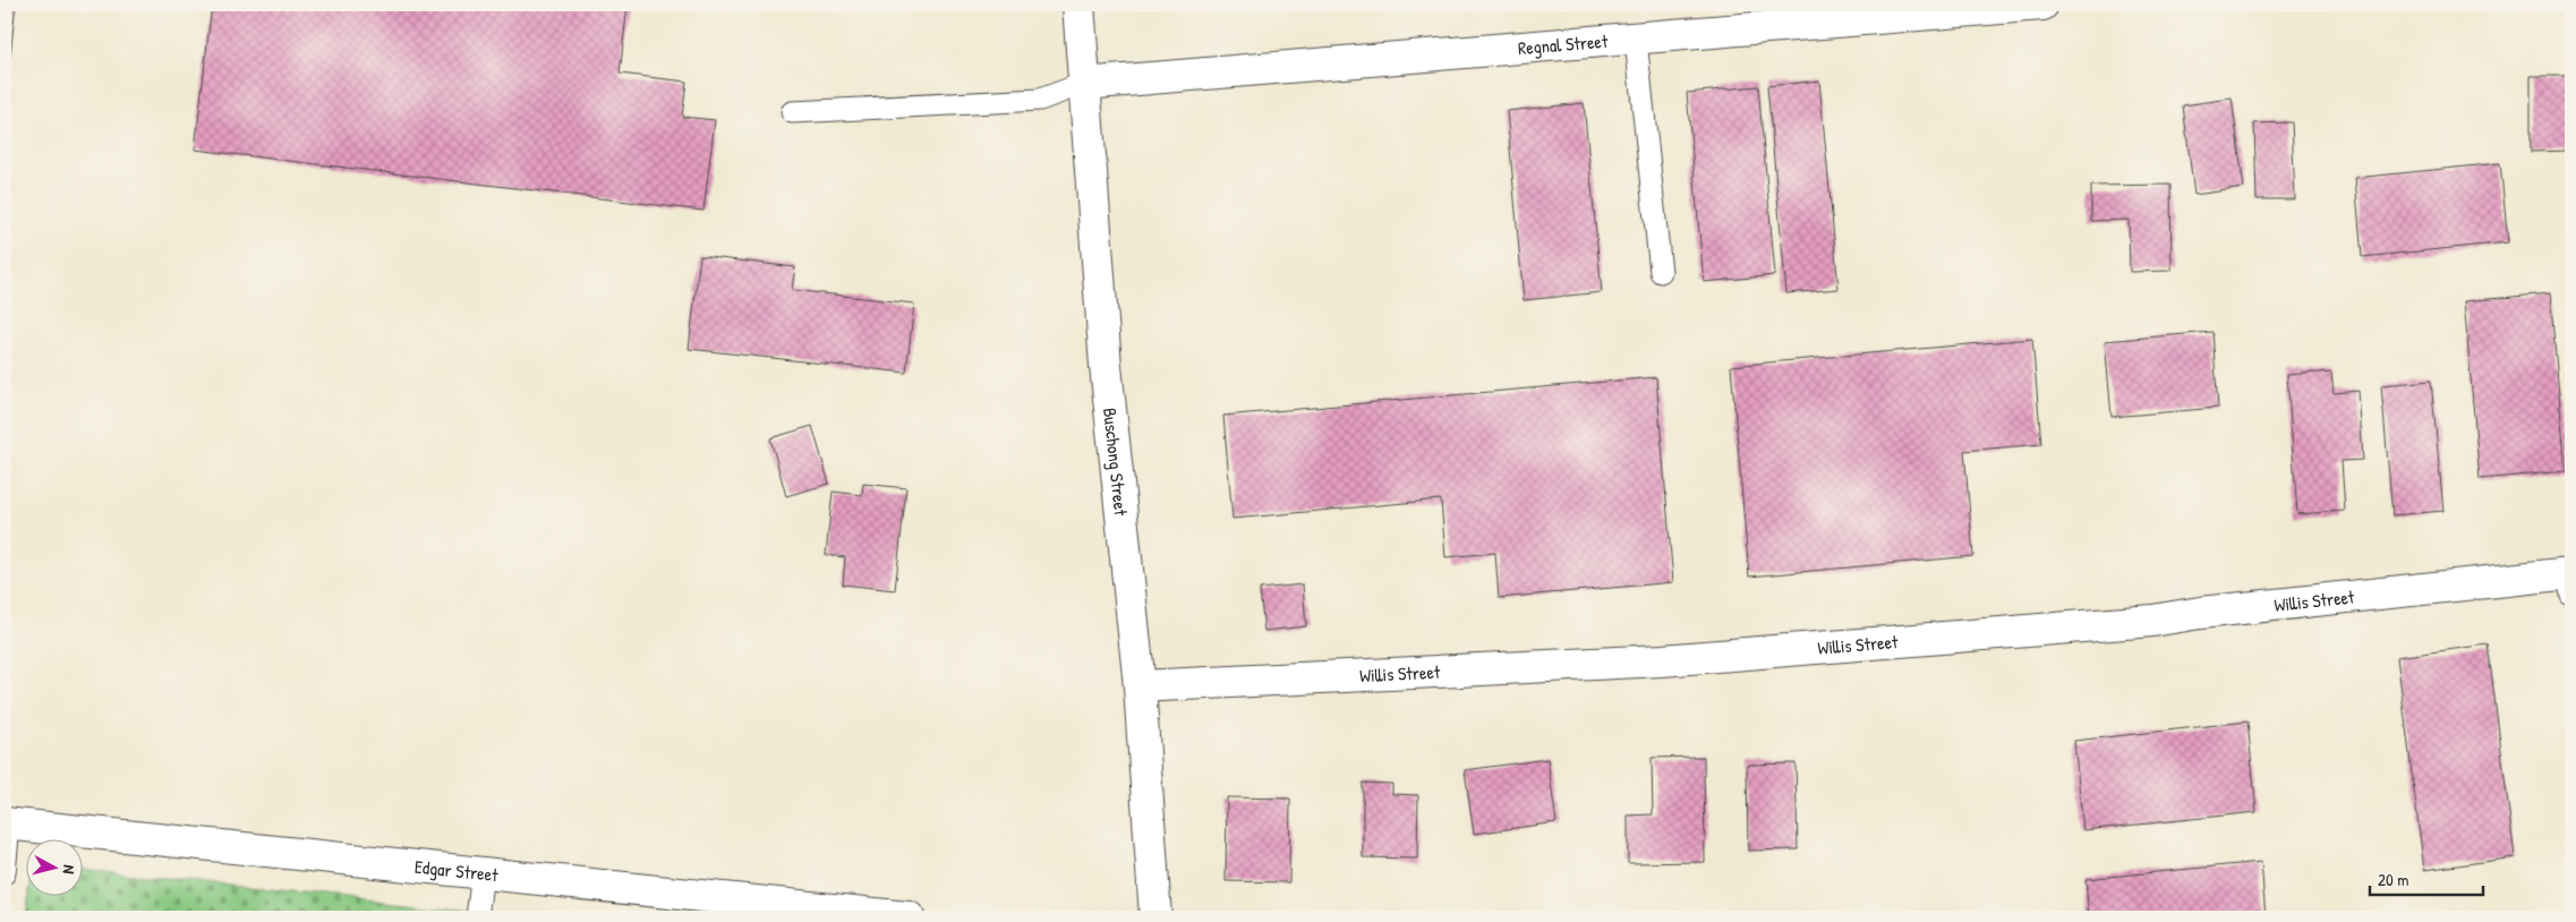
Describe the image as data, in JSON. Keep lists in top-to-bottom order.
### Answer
{
  "streets": {
    "street": [
      "Regnal Street",
      "Buschong Street",
      "Willis Street",
      "Edgar Street"
    ]
  },
  "crossings": [
    ["Regnal Street", "Buschong Street"],
    ["Buschong Street", "Willis Street"]
  ],
  "scale_bar": "20 m",
  "north": "right"
}
